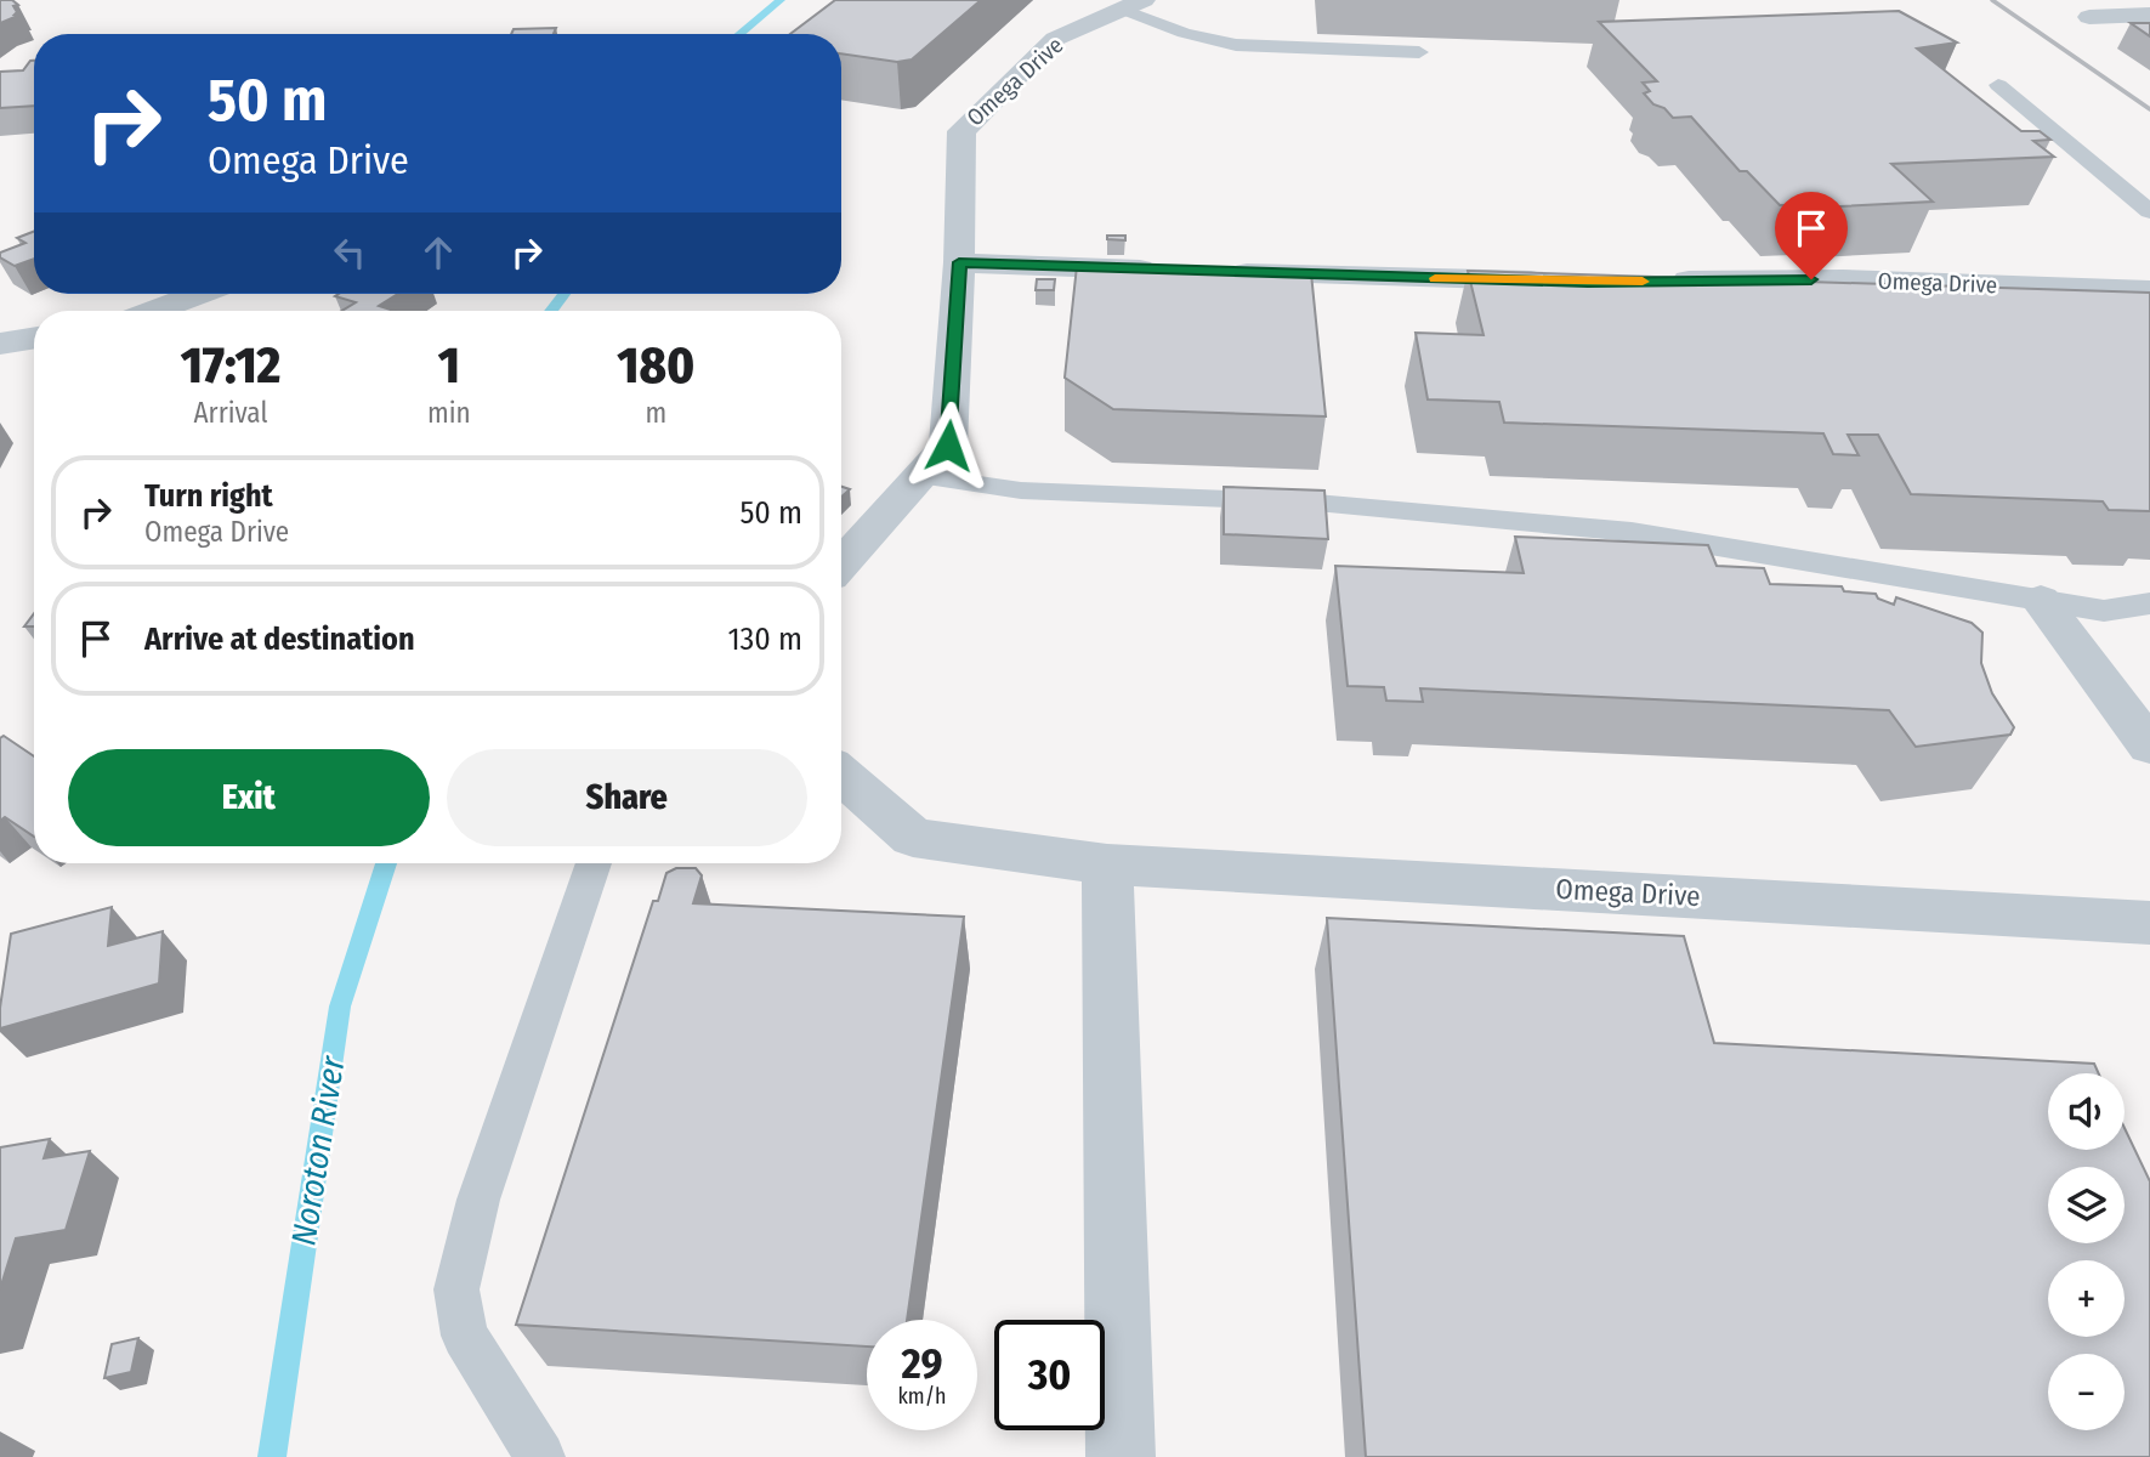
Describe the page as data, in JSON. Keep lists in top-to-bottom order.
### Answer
{
  "streets": {
    "street": ["Omega Drive"]
  },
  "water": ["Noroton River"],
  "page": {
    "turn": ["50 m", "Omega Drive"],
    "eta": [
      "17:12",
      "Arrival",
      "1",
      "min",
      "180",
      "m"
    ],
    "list": [
      {
        "name": "Turn right",
        "note": "Omega Drive",
        "value": "50 m"
      },
      {
        "name": "Arrive at destination",
        "value": "130 m"
      }
    ],
    "buttons": ["Exit", "Share"],
    "map_buttons": ["+", "−"],
    "speed": "29 km/h",
    "limit": "30"
  }
}
